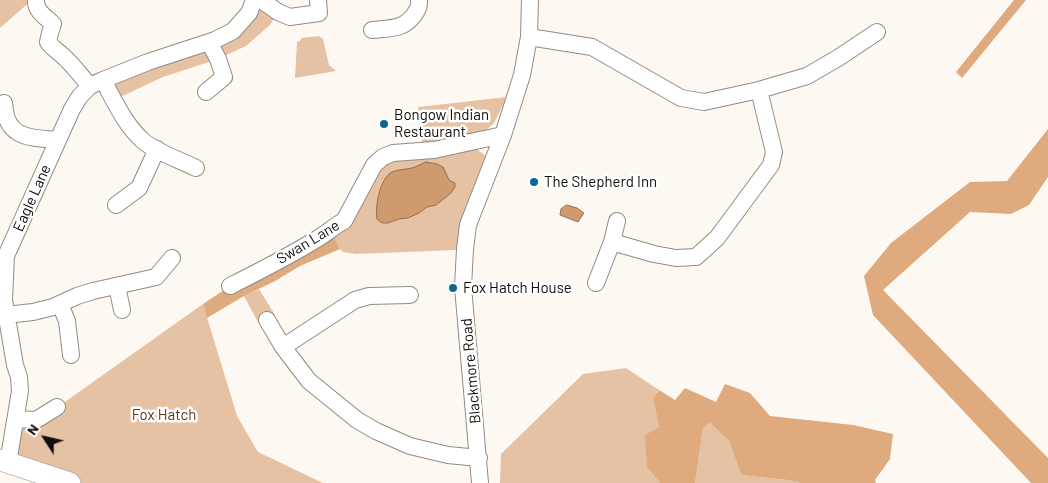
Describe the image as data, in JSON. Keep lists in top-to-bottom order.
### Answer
{
  "streets": {
    "street": ["Eagle Lane", "Swan Lane", "Blackmore Road"]
  },
  "crossings": [
    ["Swan Lane", "Blackmore Road"]
  ],
  "parks": ["Fox Hatch"],
  "places": ["Bongow Indian Restaurant", "The Shepherd Inn", "Fox Hatch House"],
  "north": "top left"
}
